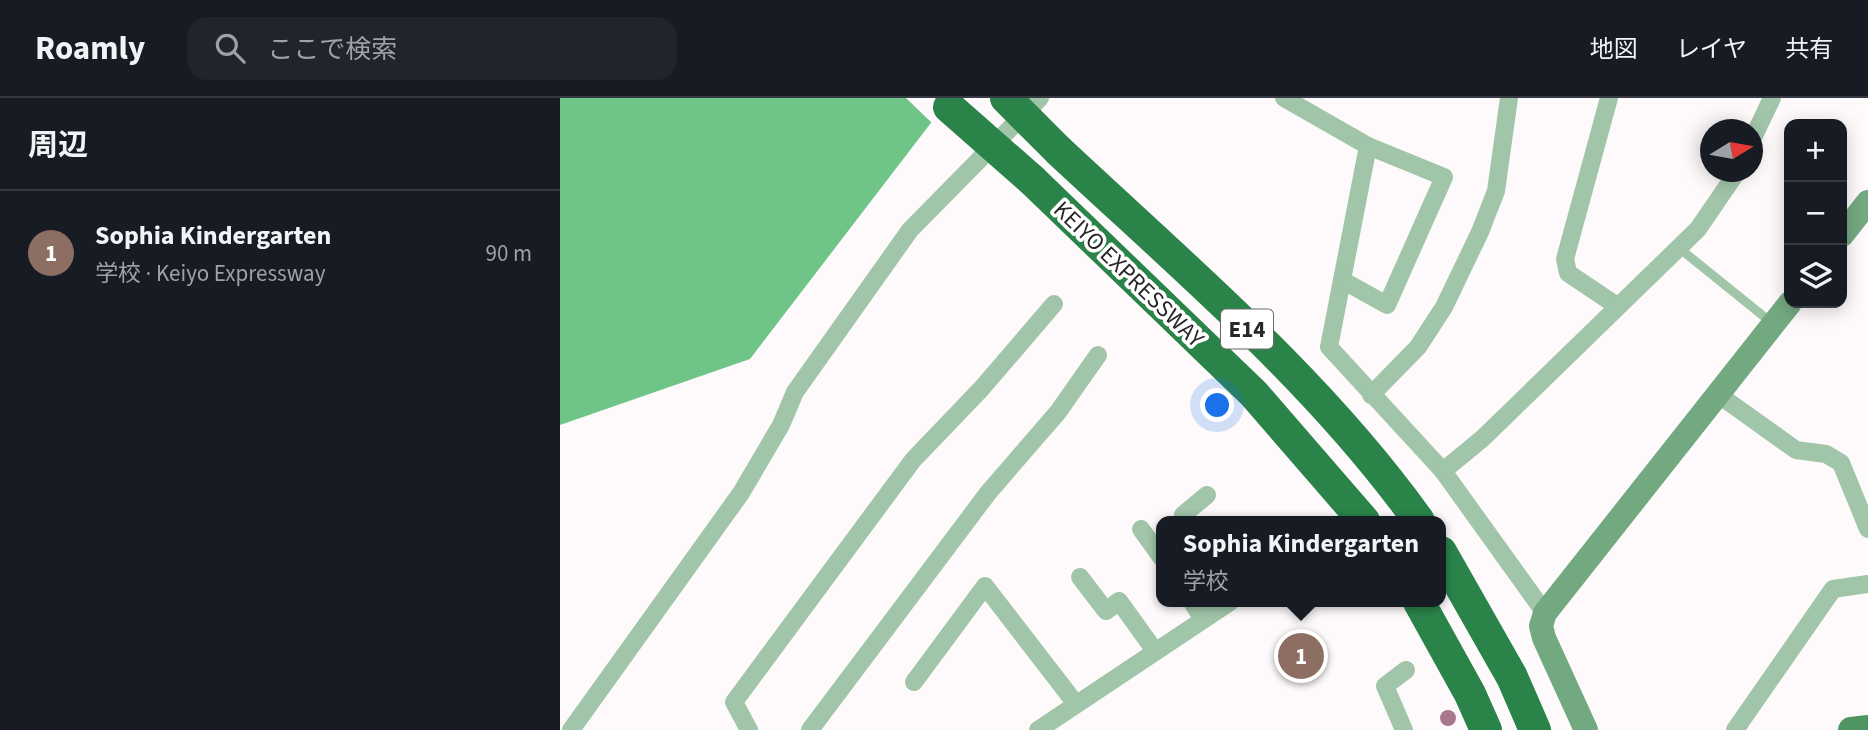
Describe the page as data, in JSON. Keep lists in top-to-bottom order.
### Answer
{
  "streets": {
    "highway": ["KEIYO EXPRESSWAY", "E14"]
  },
  "north": "right",
  "page": {
    "header": "Roamly",
    "search": "ここで検索",
    "nav": ["地図", "レイヤ", "共有"],
    "heading": "周辺",
    "map_buttons": ["+", "−"],
    "list": [
      {
        "mark": "1",
        "name": "Sophia Kindergarten",
        "note": "学校 · Keiyo Expressway",
        "value": "90 m"
      }
    ],
    "popup": ["Sophia Kindergarten", "学校"],
    "pins": "1"
  }
}
